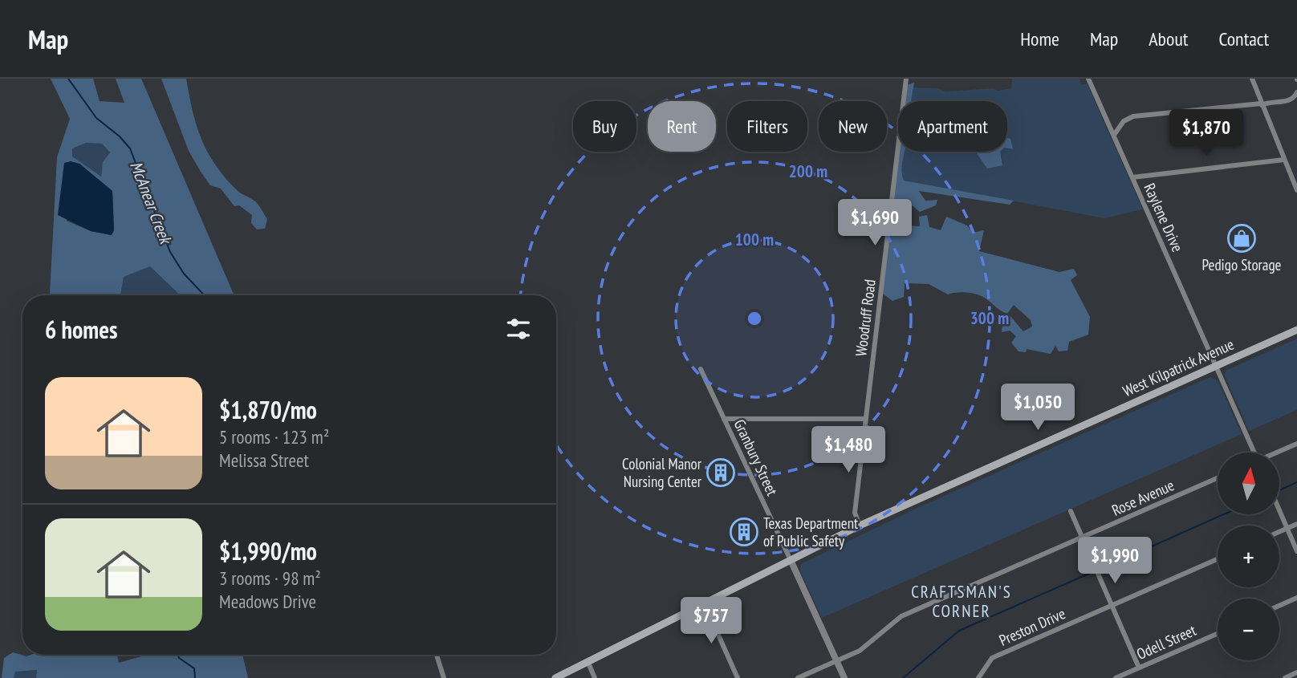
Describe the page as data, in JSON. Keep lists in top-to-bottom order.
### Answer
{
  "streets": {
    "main road": ["West Kilpatrick Avenue"],
    "street": [
      "Raylene Drive",
      "Woodruff Road",
      "Granbury Street",
      "Rose Avenue",
      "Preston Drive",
      "Odell Street"
    ]
  },
  "crossings": [
    ["Raylene Drive", "West Kilpatrick Avenue"],
    ["Woodruff Road", "West Kilpatrick Avenue"],
    ["West Kilpatrick Avenue", "Granbury Street"],
    ["Granbury Street", "Rose Avenue"]
  ],
  "districts": ["CRAFTSMAN'S CORNER"],
  "water": ["McAnear Creek"],
  "places": {
    "shop": ["Pedigo Storage"],
    "building": ["Colonial Manor Nursing Center", "Texas Department of Public Safety"]
  },
  "north": "top",
  "page": {
    "header": "Map",
    "nav": [
      "Home",
      "Map",
      "About",
      "Contact"
    ],
    "chip": [
      "Buy",
      "Rent",
      "Filters",
      "New",
      "Apartment"
    ],
    "price": [
      "$1,870",
      "$1,690",
      "$1,050",
      "$1,480",
      "$1,990",
      "$757"
    ],
    "heading": "6 homes",
    "list": [
      {
        "name": "$1,870/mo",
        "note": "5 rooms · 123 m² · Melissa Street"
      },
      {
        "name": "$1,990/mo",
        "note": "3 rooms · 98 m² · Meadows Drive"
      }
    ],
    "map_buttons": ["+", "−"]
  },
  "rings": ["200 m", "100 m", "300 m"]
}
